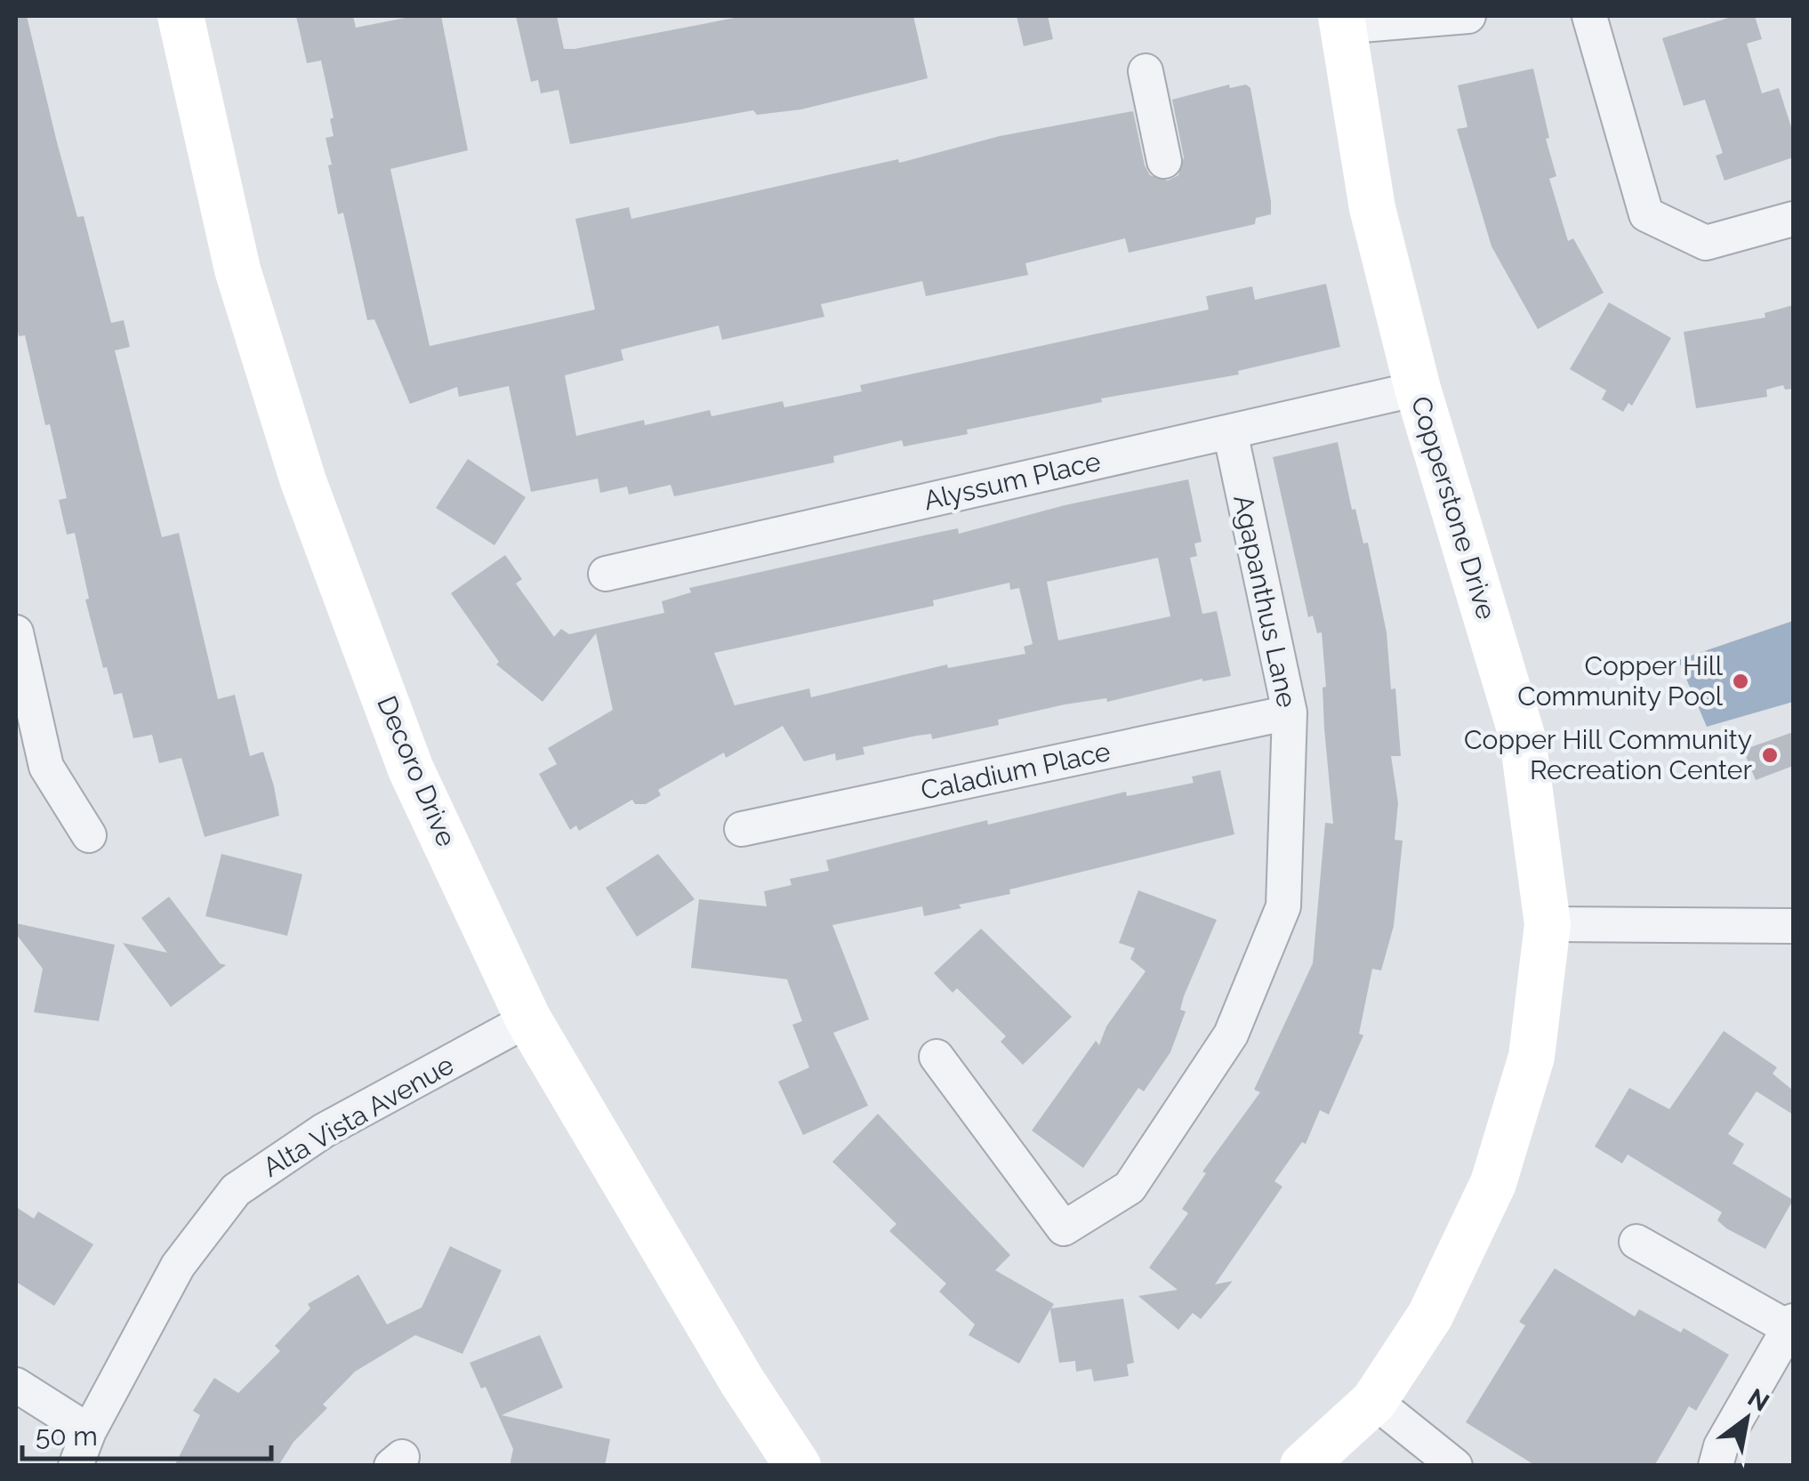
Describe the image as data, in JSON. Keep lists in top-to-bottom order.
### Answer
{
  "streets": {
    "main road": ["Copperstone Drive", "Decoro Drive"],
    "street": [
      "Alyssum Place",
      "Agapanthus Lane",
      "Caladium Place",
      "Alta Vista Avenue"
    ]
  },
  "crossings": [
    ["Alyssum Place", "Copperstone Drive"],
    ["Alyssum Place", "Agapanthus Lane"],
    ["Agapanthus Lane", "Caladium Place"],
    ["Decoro Drive", "Alta Vista Avenue"]
  ],
  "places": ["Copper Hill Community Pool", "Copper Hill Community Recreation Center"],
  "scale_bar": "50 m",
  "north": "top right"
}
